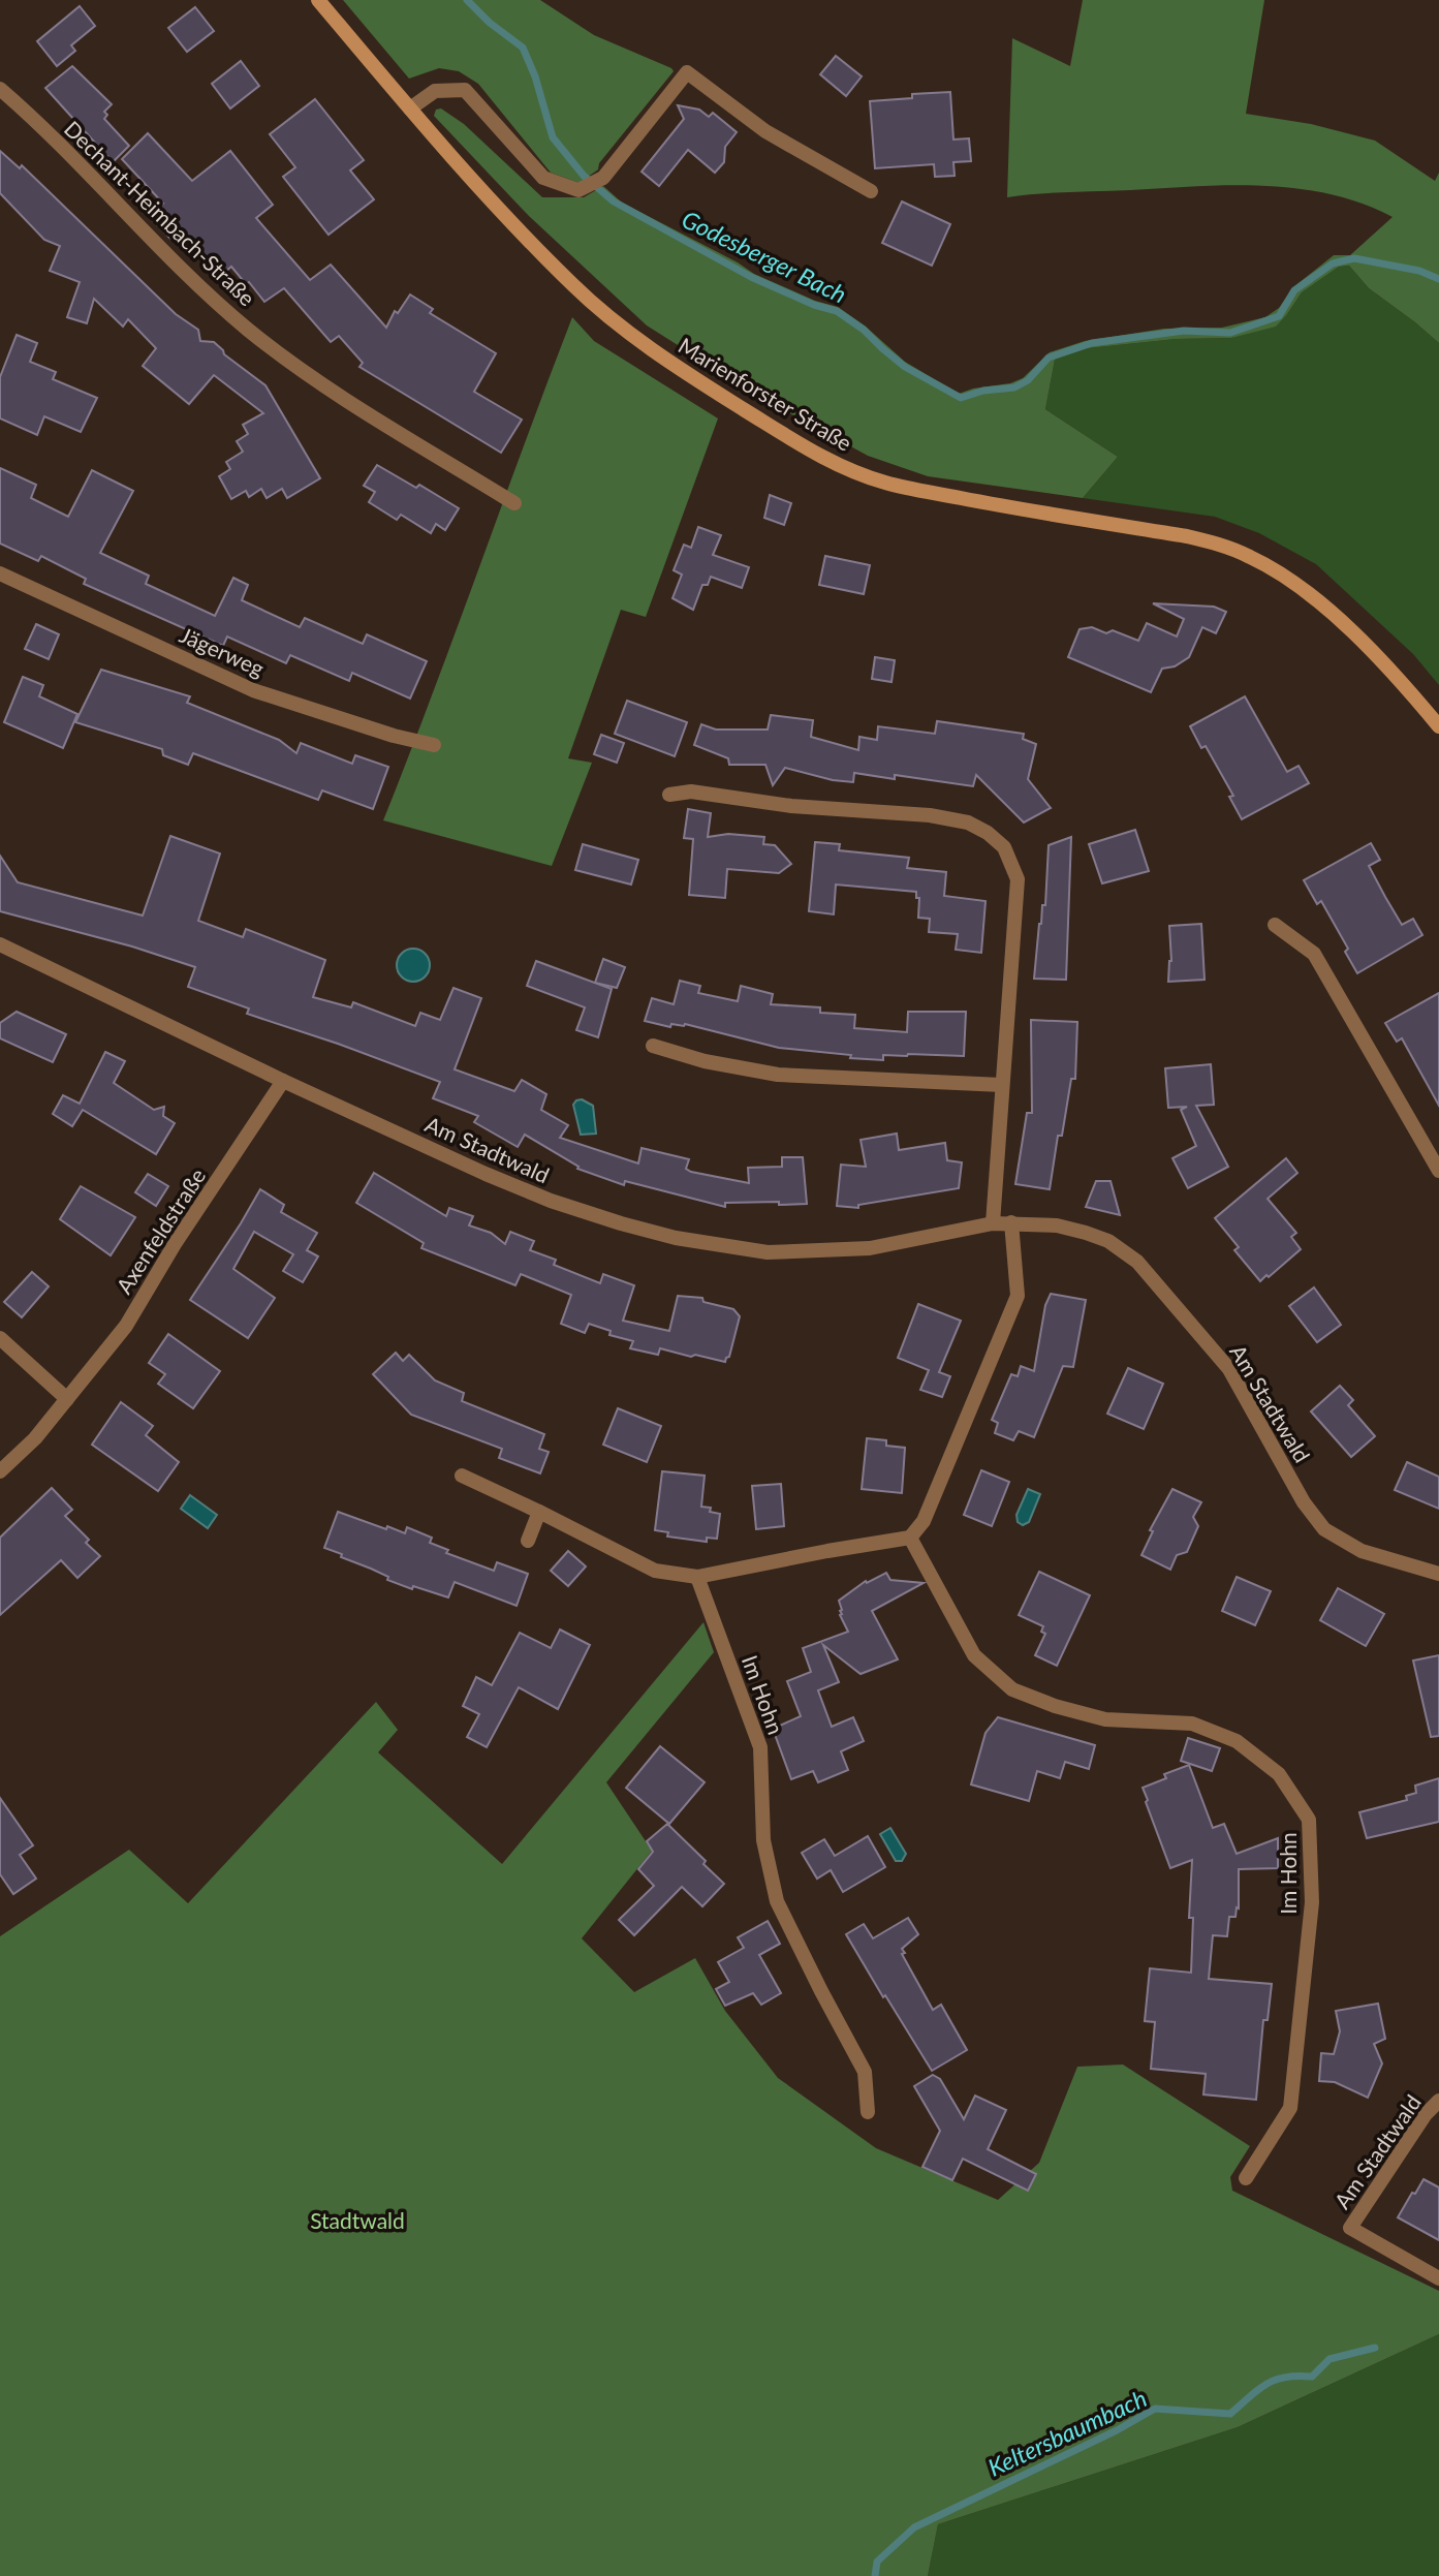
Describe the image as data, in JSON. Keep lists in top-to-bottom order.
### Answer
{
  "streets": {
    "main road": ["Marienforster Straße"],
    "street": [
      "Dechant-Heimbach-Straße",
      "Jägerweg",
      "Am Stadtwald",
      "Axenfeldstraße",
      "Im Hohn"
    ]
  },
  "crossings": [
    ["Am Stadtwald", "Axenfeldstraße"]
  ],
  "water": ["Godesberger Bach", "Keltersbaumbach"],
  "parks": ["Stadtwald"]
}
